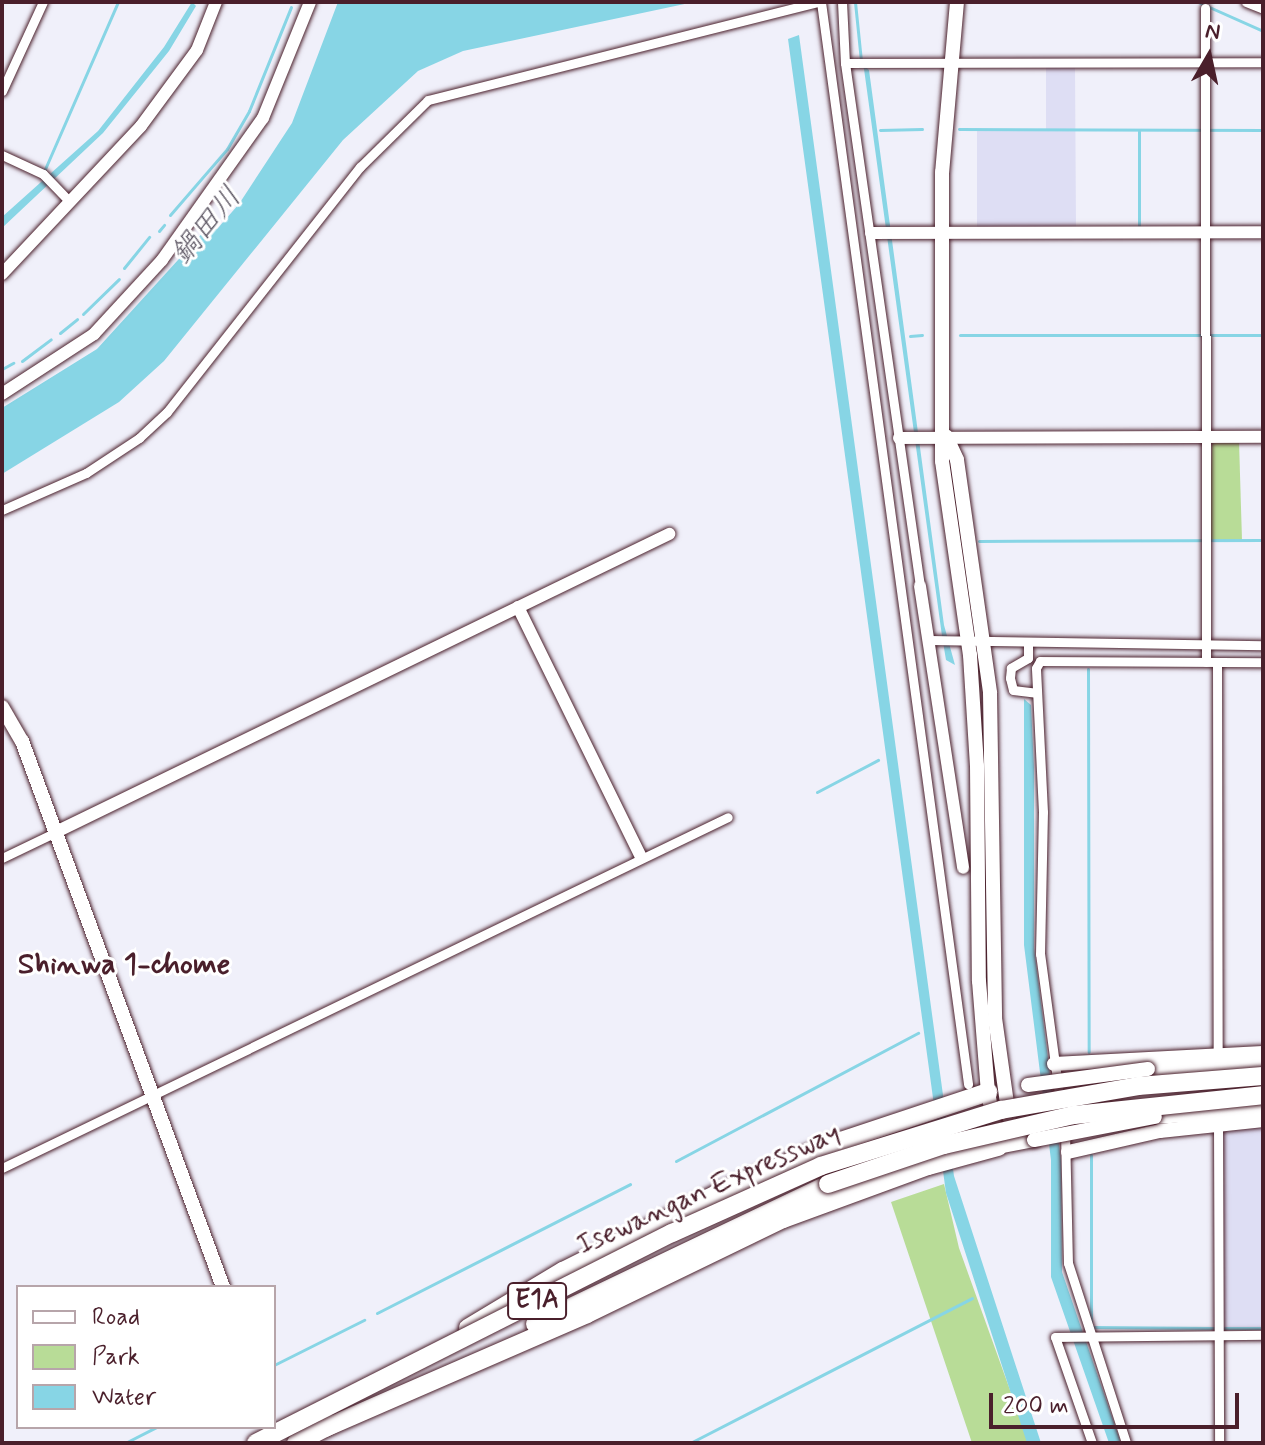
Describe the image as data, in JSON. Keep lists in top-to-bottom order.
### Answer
{
  "streets": {
    "highway": ["Isewangan Expressway", "E1A"]
  },
  "districts": ["Shinwa 1-chome"],
  "water": ["鍋田川"],
  "legend": ["Road", "Park", "Water"],
  "scale_bar": "200 m",
  "north": "top"
}
